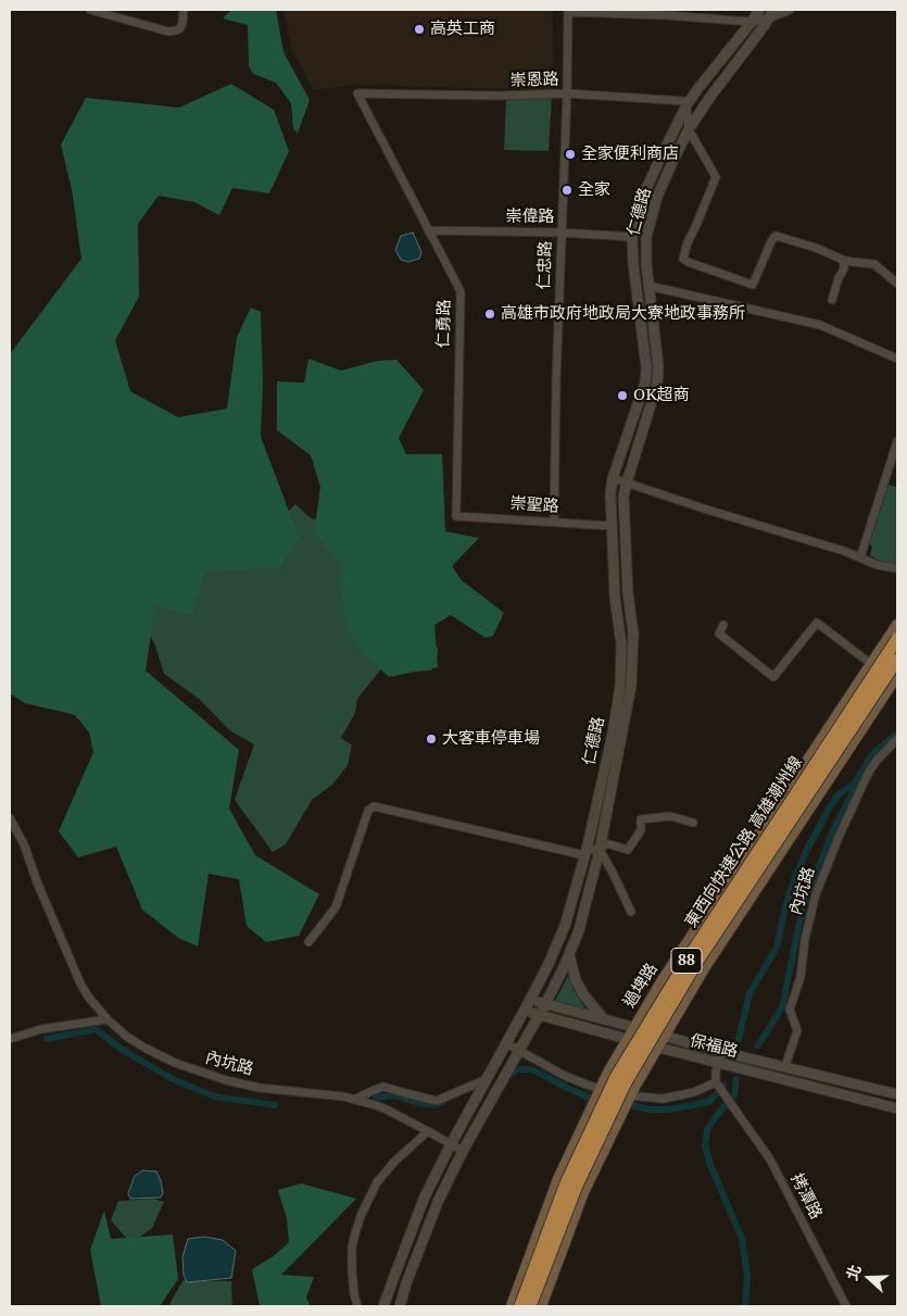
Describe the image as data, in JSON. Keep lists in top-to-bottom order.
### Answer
{
  "streets": {
    "highway": ["東西向快速公路 高雄潮州線", "88"],
    "main road": ["過埤路"],
    "street": [
      "崇恩路",
      "仁德路",
      "崇偉路",
      "仁忠路",
      "仁勇路",
      "崇聖路",
      "內坑路",
      "保福路",
      "拷潭路"
    ]
  },
  "crossings": [
    ["崇恩路", "仁德路"],
    ["崇恩路", "仁忠路"],
    ["崇恩路", "仁勇路"],
    ["仁德路", "崇偉路"],
    ["仁德路", "崇聖路"],
    ["仁德路", "保福路"],
    ["崇偉路", "仁忠路"],
    ["崇偉路", "仁勇路"],
    ["仁忠路", "崇聖路"],
    ["仁勇路", "崇聖路"],
    ["內坑路", "保福路"],
    ["過埤路", "保福路"]
  ],
  "places": [
    "高英工商",
    "全家便利商店",
    "全家",
    "高雄市政府地政局大寮地政事務所",
    "OK超商",
    "大客車停車場"
  ],
  "north": "left"
}
